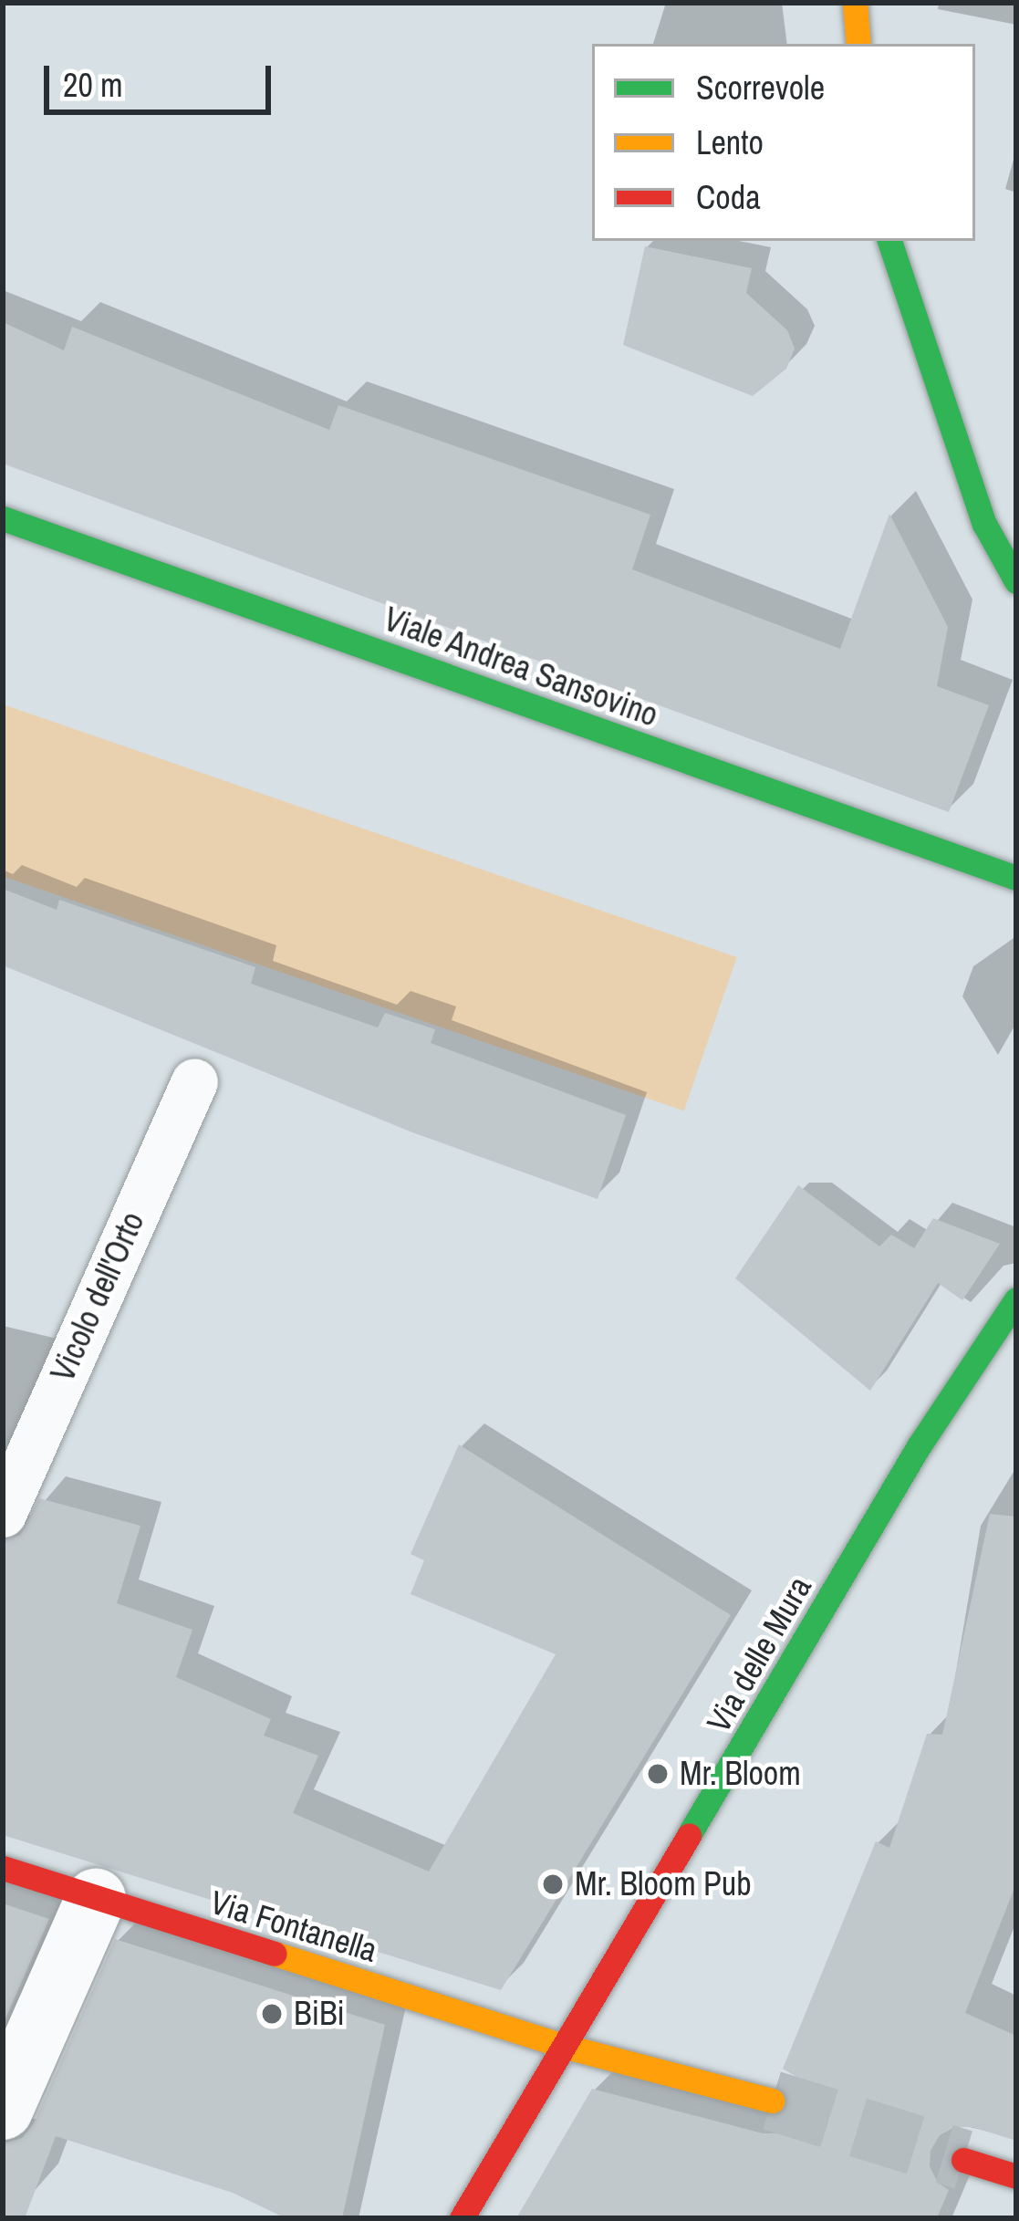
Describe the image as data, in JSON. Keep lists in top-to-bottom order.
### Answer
{
  "streets": {
    "street": ["Viale Andrea Sansovino", "Via delle Mura", "Via Fontanella"],
    "lane": ["Vicolo dell'Orto"]
  },
  "crossings": [
    ["Via delle Mura", "Via Fontanella"]
  ],
  "places": ["Mr. Bloom", "Mr. Bloom Pub", "BiBi"],
  "legend": ["Scorrevole", "Lento", "Coda"],
  "scale_bar": "20 m"
}
